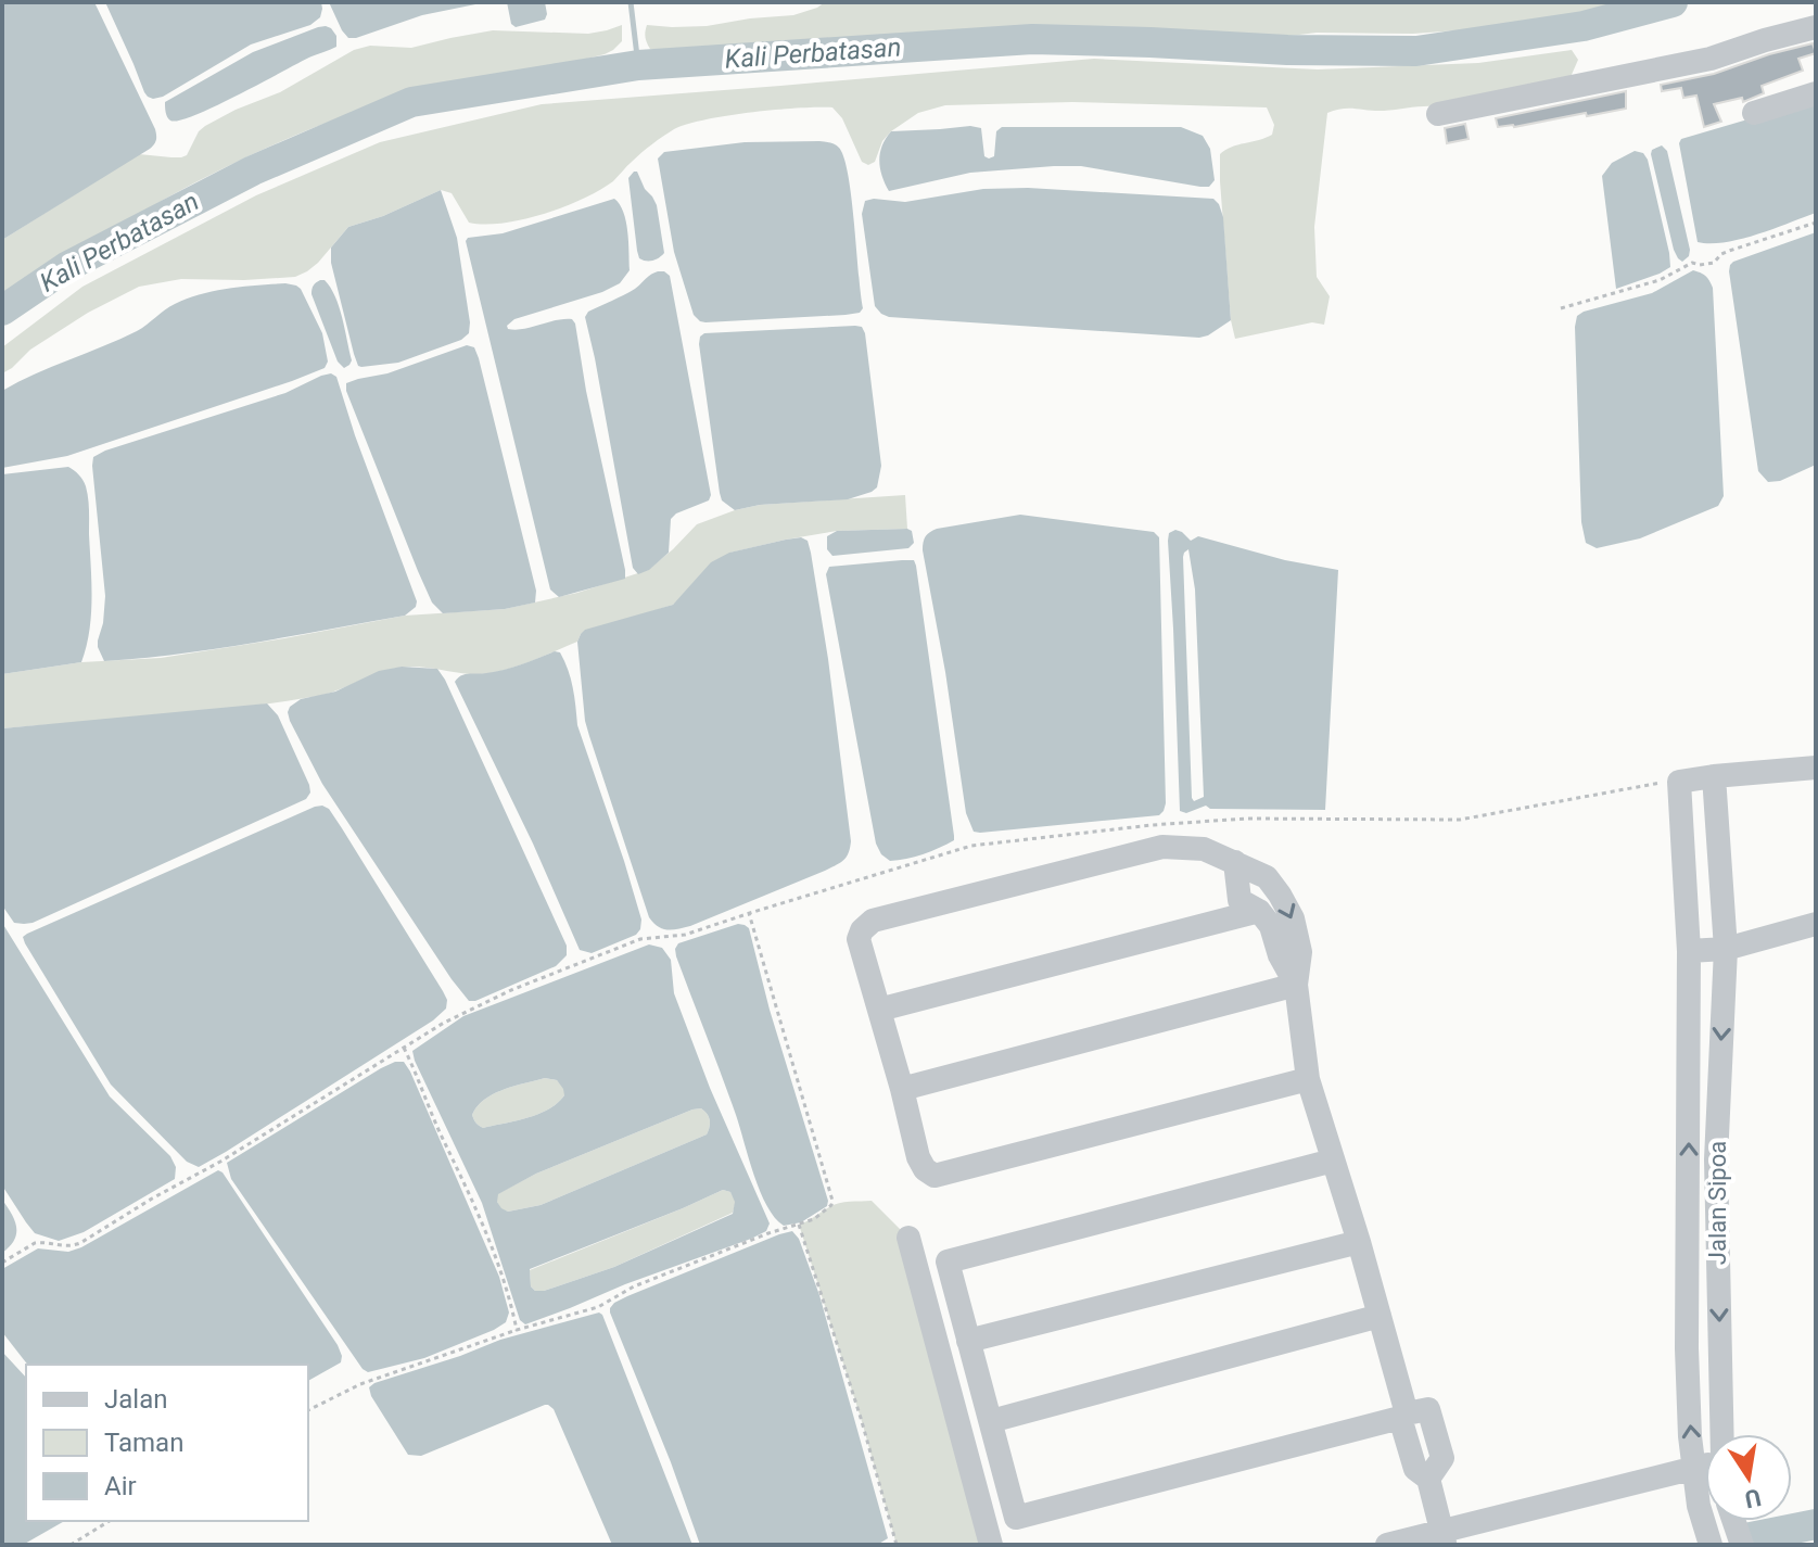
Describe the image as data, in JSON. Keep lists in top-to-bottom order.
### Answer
{
  "streets": {
    "street": ["Jalan Sipoa"]
  },
  "water": ["Kali Perbatasan"],
  "legend": ["Jalan", "Taman", "Air"],
  "north": "bottom"
}
